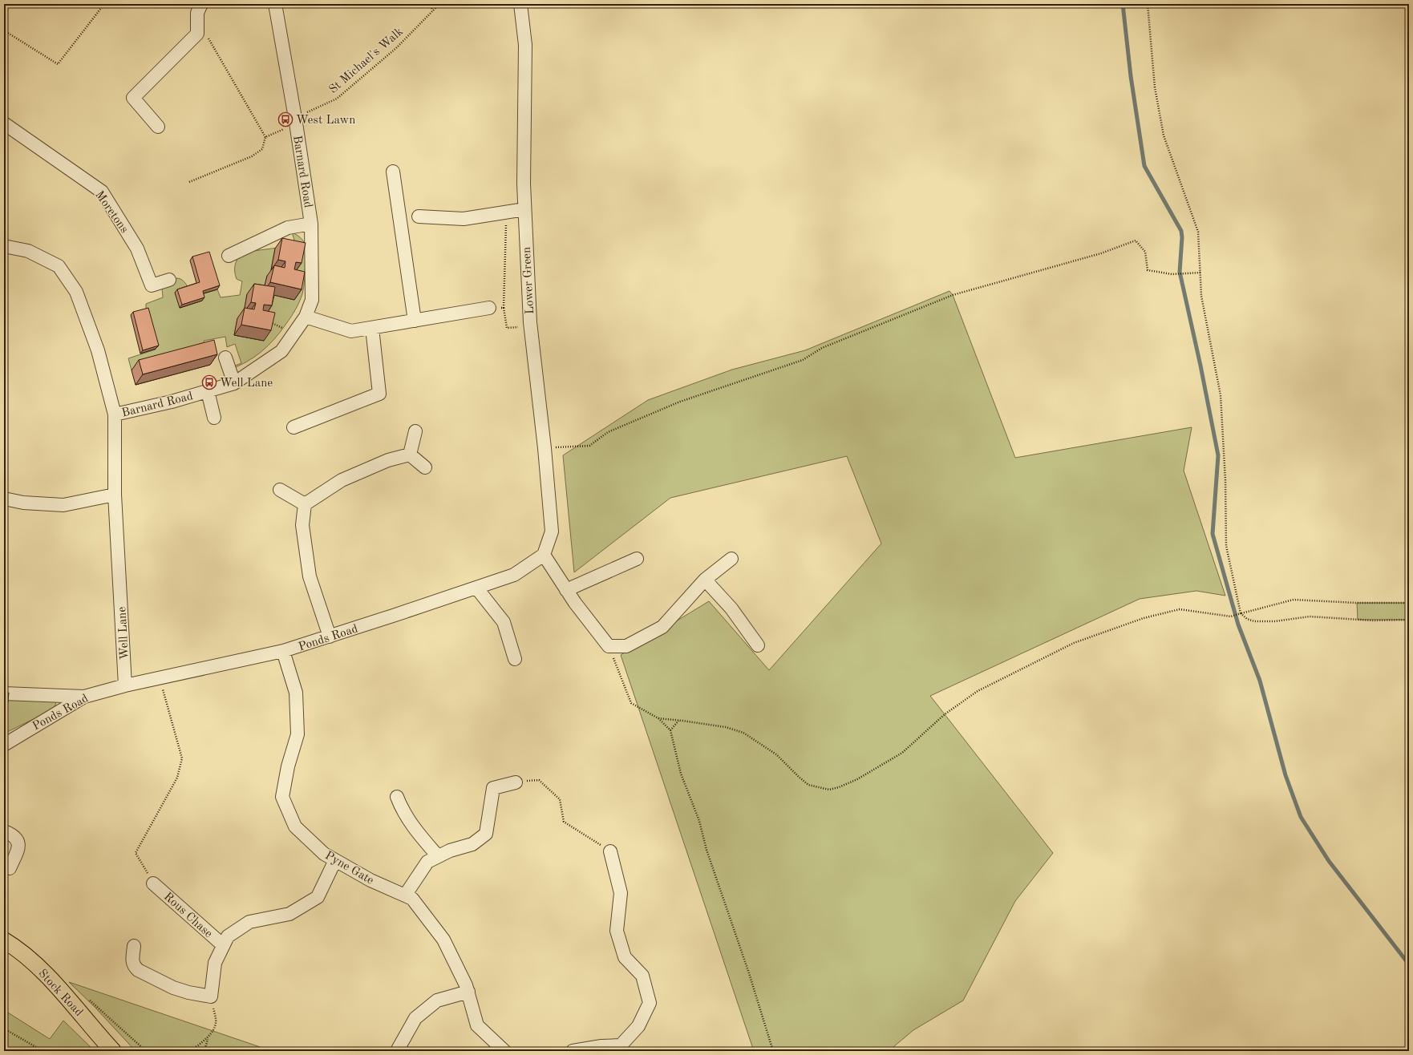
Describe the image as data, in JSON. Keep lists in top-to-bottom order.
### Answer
{
  "streets": {
    "main road": ["Stock Road"],
    "street": [
      "Barnard Road",
      "Moretons",
      "Lower Green",
      "Well Lane",
      "Ponds Road",
      "Pyne Gate",
      "Rous Chase"
    ],
    "path": ["St Michael's Walk"]
  },
  "crossings": [
    ["St Michael's Walk", "Barnard Road"],
    ["Barnard Road", "Well Lane"],
    ["Lower Green", "Ponds Road"],
    ["Well Lane", "Ponds Road"],
    ["Ponds Road", "Pyne Gate"],
    ["Pyne Gate", "Rous Chase"]
  ],
  "places": {
    "bus stop": ["West Lawn", "Well Lane"]
  }
}
